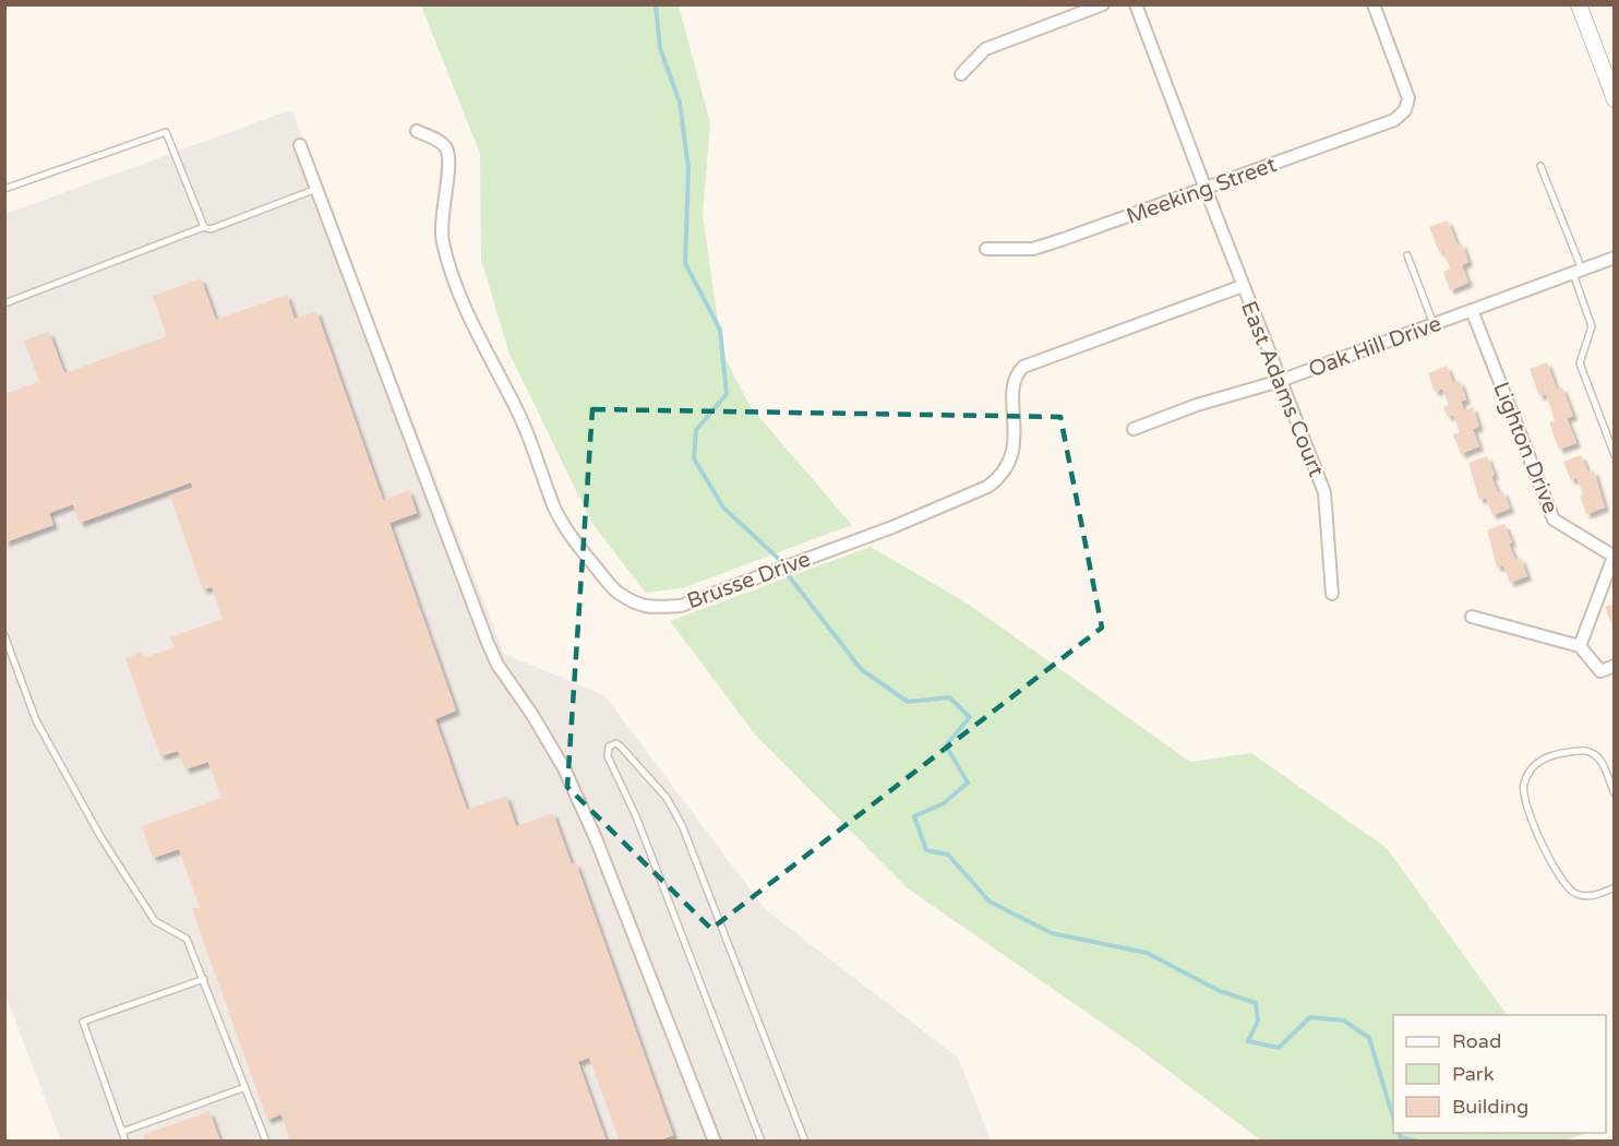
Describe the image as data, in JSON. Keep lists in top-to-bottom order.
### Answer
{
  "streets": {
    "street": [
      "Meeking Street",
      "Oak Hill Drive",
      "East Adams Court",
      "Lighton Drive",
      "Brusse Drive"
    ]
  },
  "crossings": [
    ["Meeking Street", "East Adams Court"],
    ["Oak Hill Drive", "East Adams Court"],
    ["Oak Hill Drive", "Lighton Drive"],
    ["East Adams Court", "Brusse Drive"]
  ],
  "legend": ["Road", "Park", "Building"]
}
